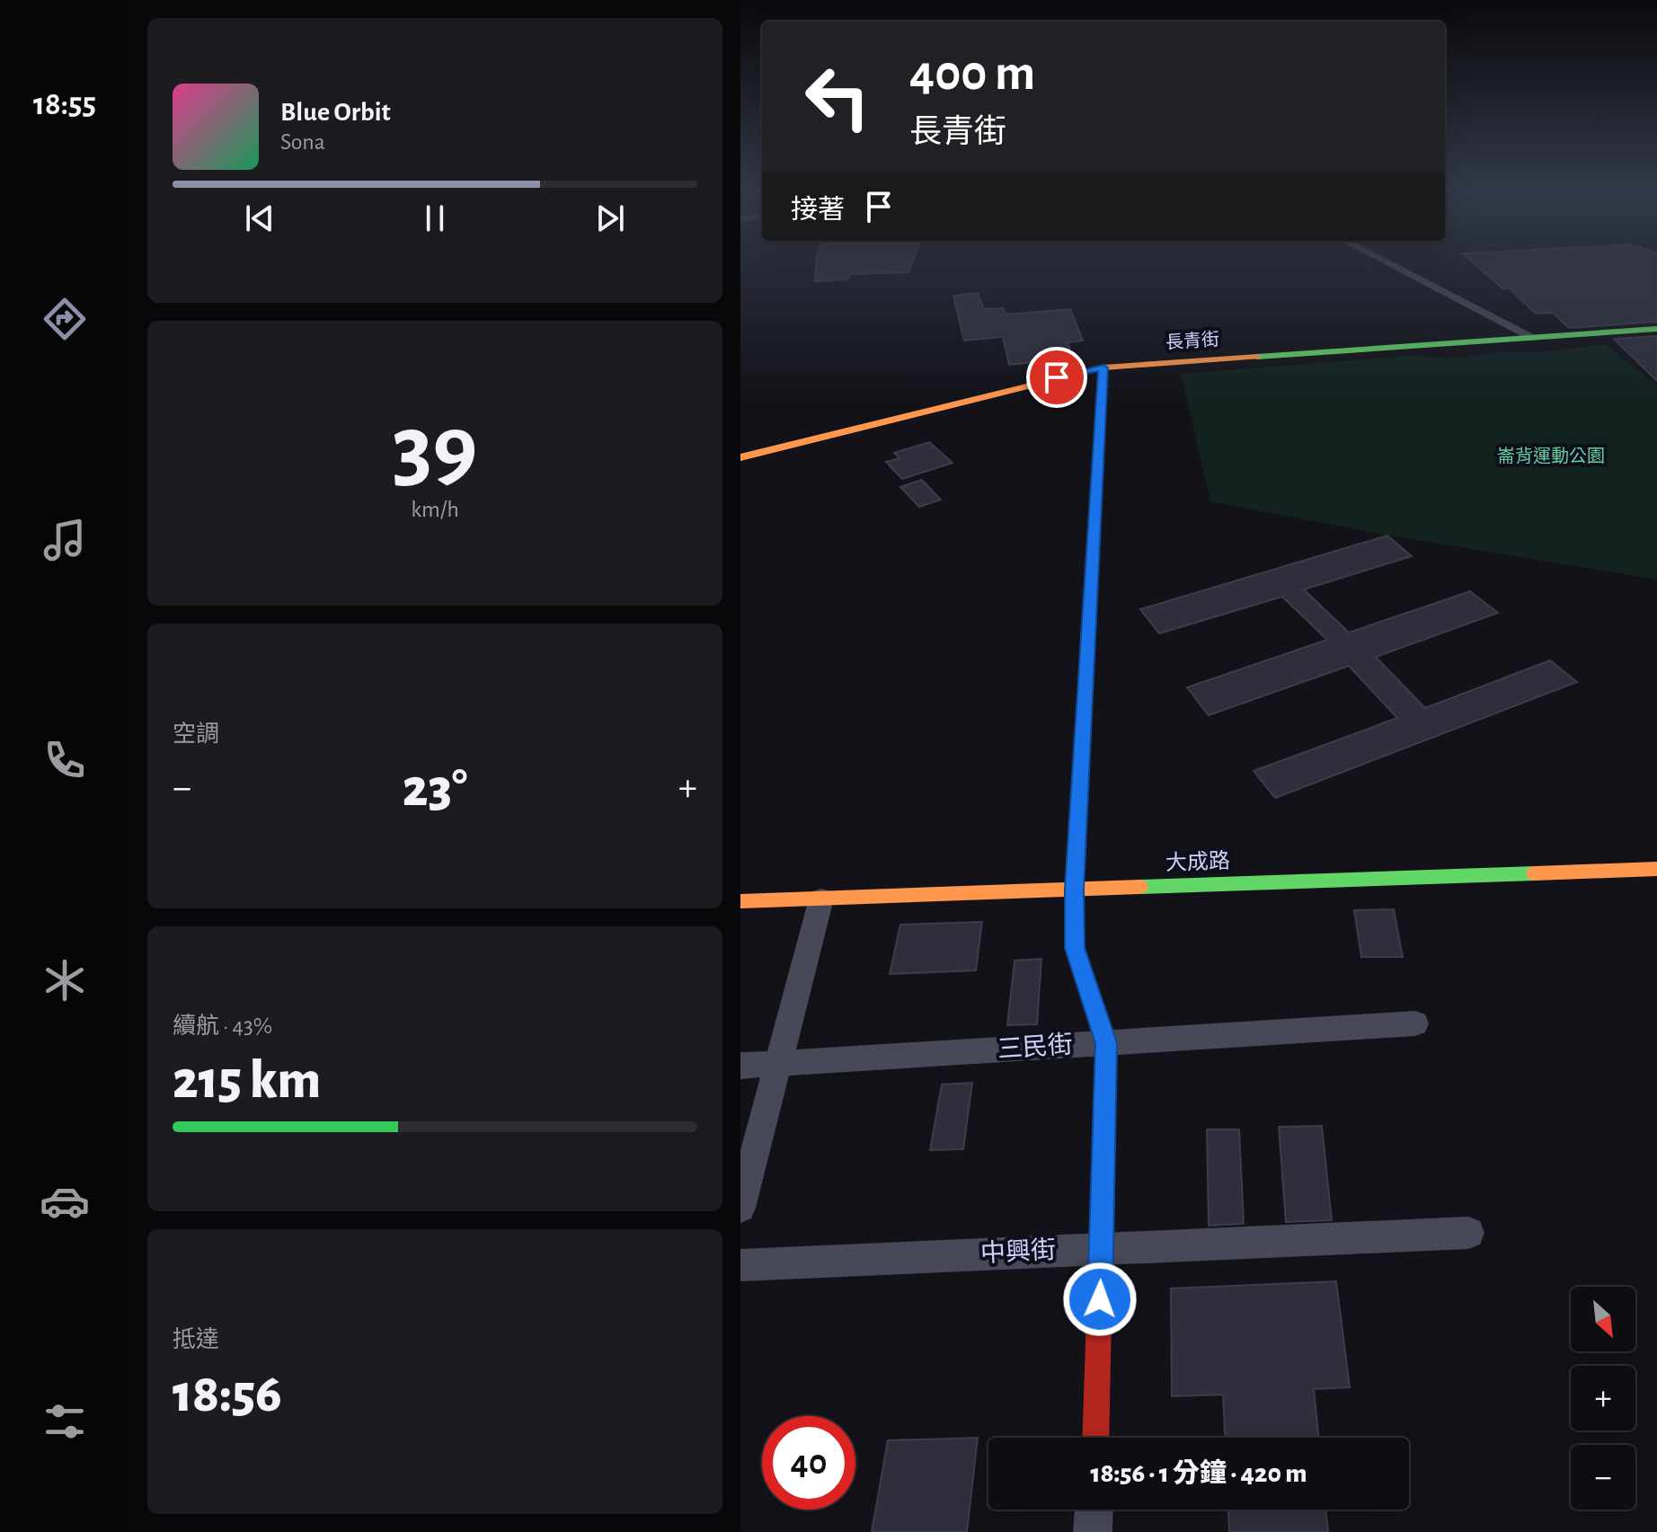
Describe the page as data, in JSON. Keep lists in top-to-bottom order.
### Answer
{
  "streets": {
    "street": [
      "長青街",
      "大成路",
      "三民街",
      "中興街"
    ]
  },
  "parks": ["崙背運動公園"],
  "north": "bottom right",
  "page": {
    "tabs": "18:55",
    "turn": ["400 m", "長青街"],
    "song": ["Blue Orbit", "Sona"],
    "then": "接著",
    "tile": [
      ["39", "km/h"],
      "空調",
      ["續航 · 43%", "215 km"],
      ["抵達", "18:56"]
    ],
    "heat": ["−", "23°", "+"],
    "map_buttons": ["+", "−"],
    "limit": "40",
    "trip": "18:56 · 1 分鐘 · 420 m"
  }
}
